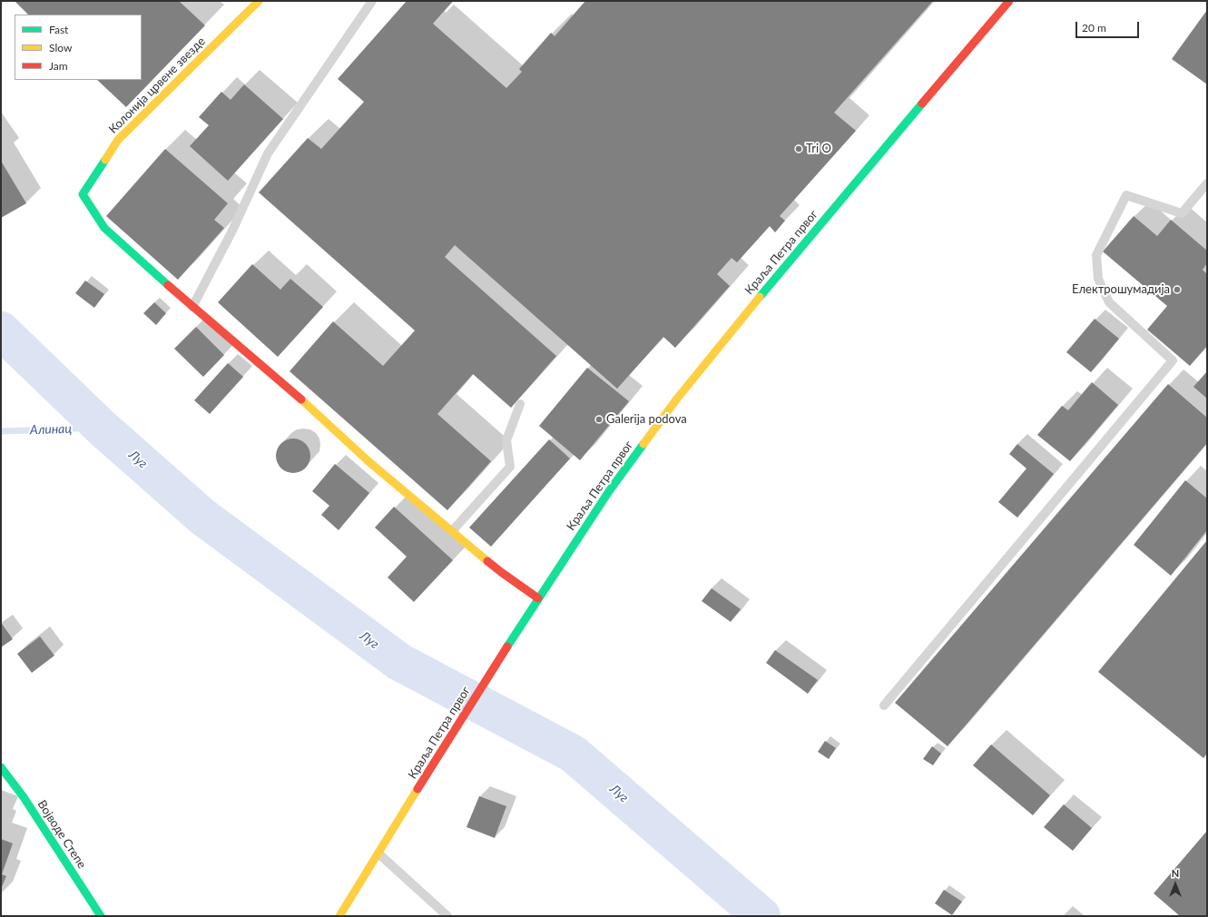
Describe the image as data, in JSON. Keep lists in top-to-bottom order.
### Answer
{
  "streets": {
    "main road": ["Колонија црвене звезде", "Краља Петра првог", "Војводе Степе"]
  },
  "water": ["Алинац", "Луг"],
  "places": ["Tri O", "Електрошумадија", "Galerija podova"],
  "legend": ["Fast", "Slow", "Jam"],
  "scale_bar": "20 m",
  "north": "top"
}
